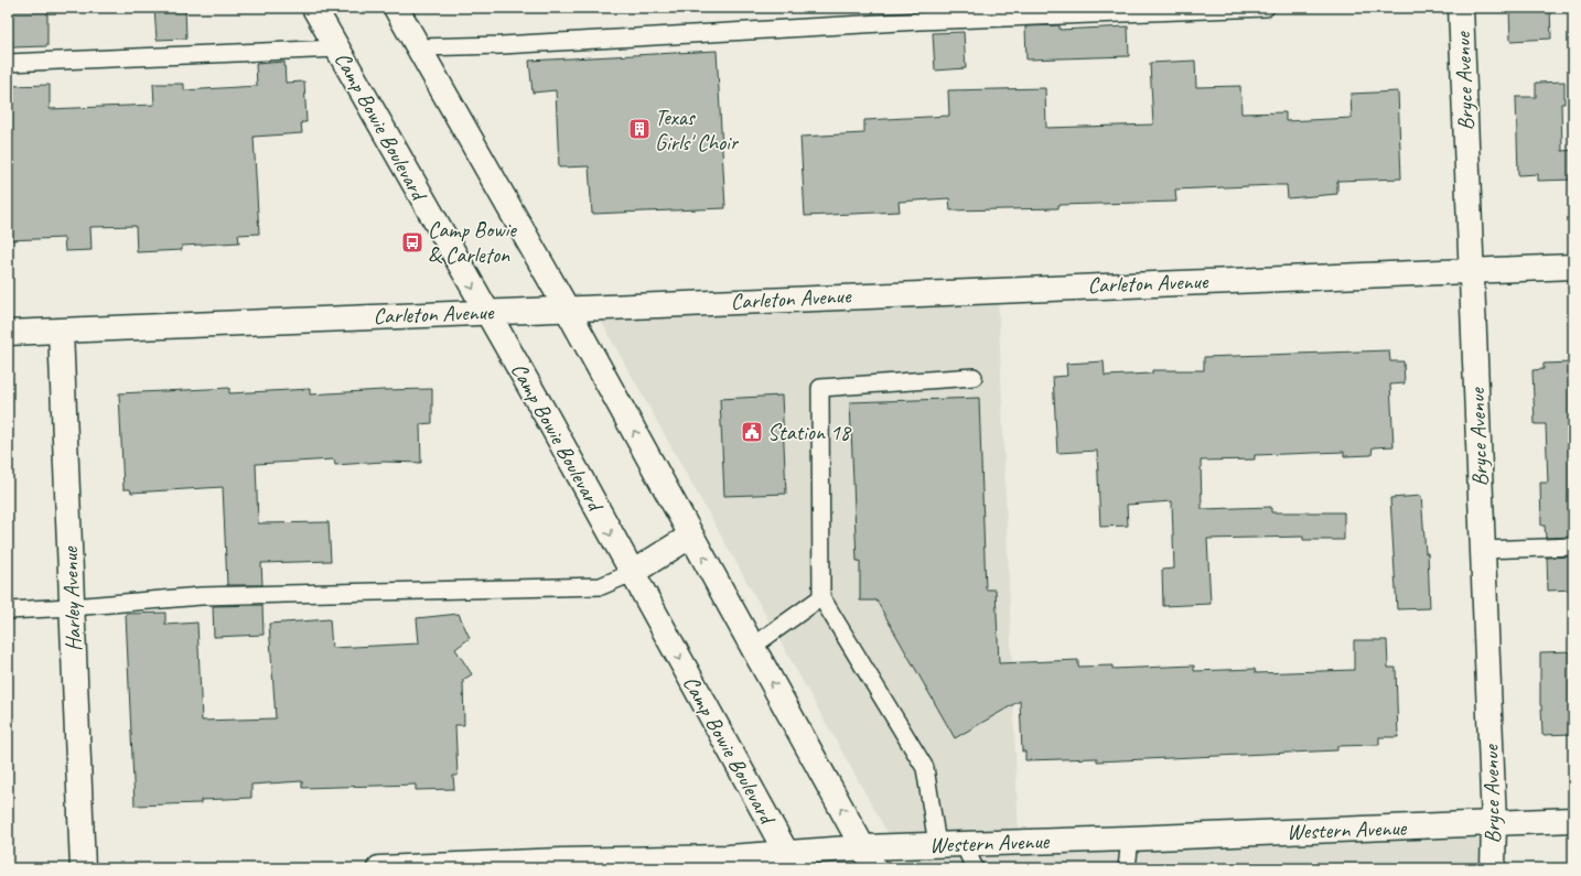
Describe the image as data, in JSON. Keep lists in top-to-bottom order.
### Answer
{
  "streets": {
    "street": [
      "Bryce Avenue",
      "Camp Bowie Boulevard",
      "Carleton Avenue",
      "Harley Avenue",
      "Western Avenue"
    ]
  },
  "crossings": [
    ["Bryce Avenue", "Carleton Avenue"],
    ["Bryce Avenue", "Western Avenue"],
    ["Camp Bowie Boulevard", "Carleton Avenue"],
    ["Camp Bowie Boulevard", "Western Avenue"],
    ["Carleton Avenue", "Harley Avenue"]
  ],
  "places": {
    "building": ["Texas Girls' Choir"],
    "bus stop": ["Camp Bowie & Carleton"],
    "public building": ["Station 18"]
  }
}
